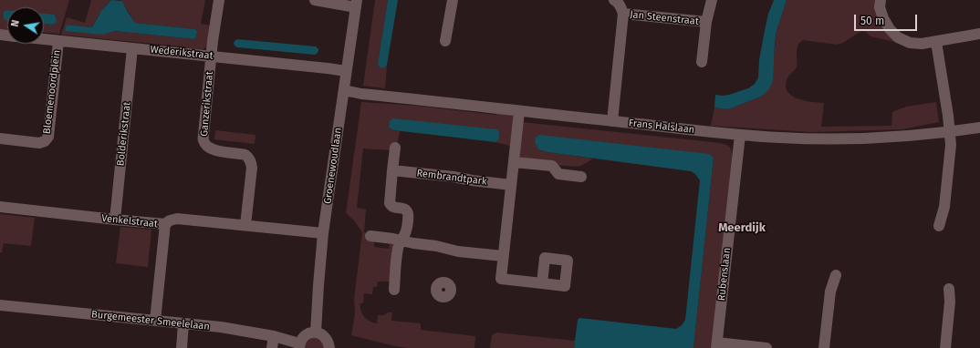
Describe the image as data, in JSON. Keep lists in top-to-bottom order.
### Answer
{
  "streets": {
    "street": [
      "Jan Steenstraat",
      "Wederikstraat",
      "Bloemenoordplein",
      "Ganzerikstraat",
      "Frans Halslaan",
      "Bolderikstraat",
      "Groenewoudlaan",
      "Rembrandtpark",
      "Venkelstraat",
      "Rubenslaan",
      "Burgemeester Smeelelaan"
    ]
  },
  "crossings": [
    ["Wederikstraat", "Bloemenoordplein"],
    ["Wederikstraat", "Ganzerikstraat"],
    ["Wederikstraat", "Bolderikstraat"],
    ["Wederikstraat", "Groenewoudlaan"],
    ["Ganzerikstraat", "Venkelstraat"],
    ["Frans Halslaan", "Groenewoudlaan"],
    ["Frans Halslaan", "Rubenslaan"],
    ["Bolderikstraat", "Venkelstraat"],
    ["Groenewoudlaan", "Venkelstraat"]
  ],
  "districts": ["Meerdijk"],
  "scale_bar": "50 m",
  "north": "left"
}
